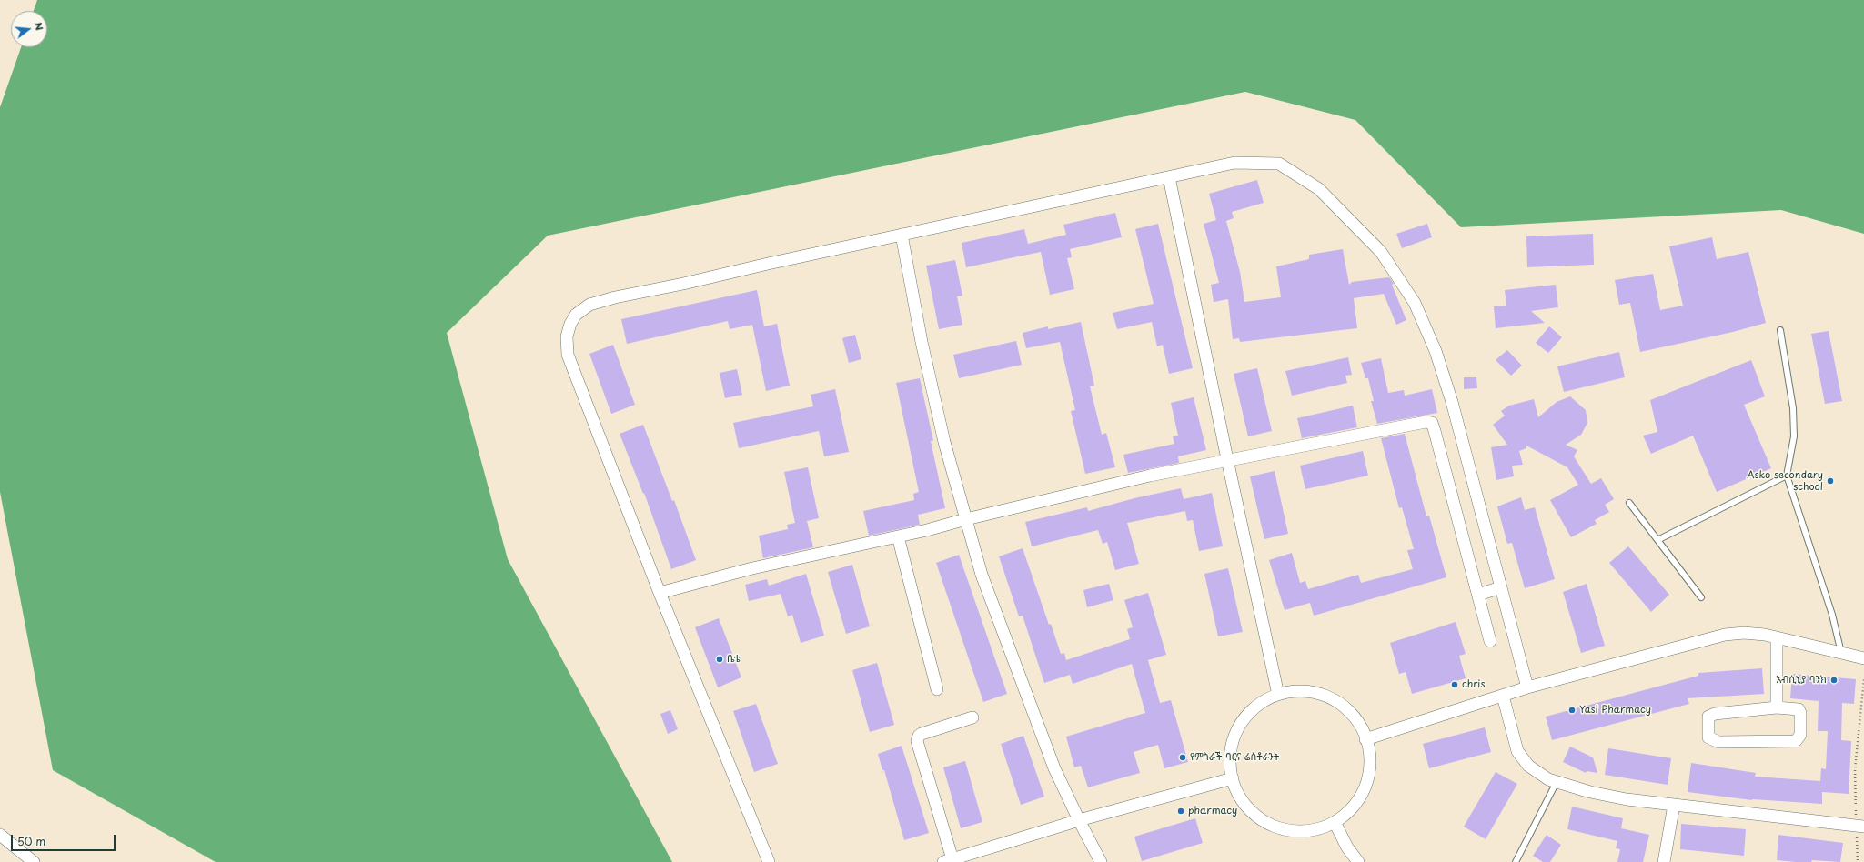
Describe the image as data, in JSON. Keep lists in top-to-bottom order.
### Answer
{
  "places": [
    "Asko secondary school",
    "ቤቴ",
    "አብሲኒያ ባንክ",
    "chris",
    "Yasi Pharmacy",
    "የምስራች ባርና ሬስቶራንት",
    "pharmacy"
  ],
  "scale_bar": "50 m",
  "north": "right"
}
